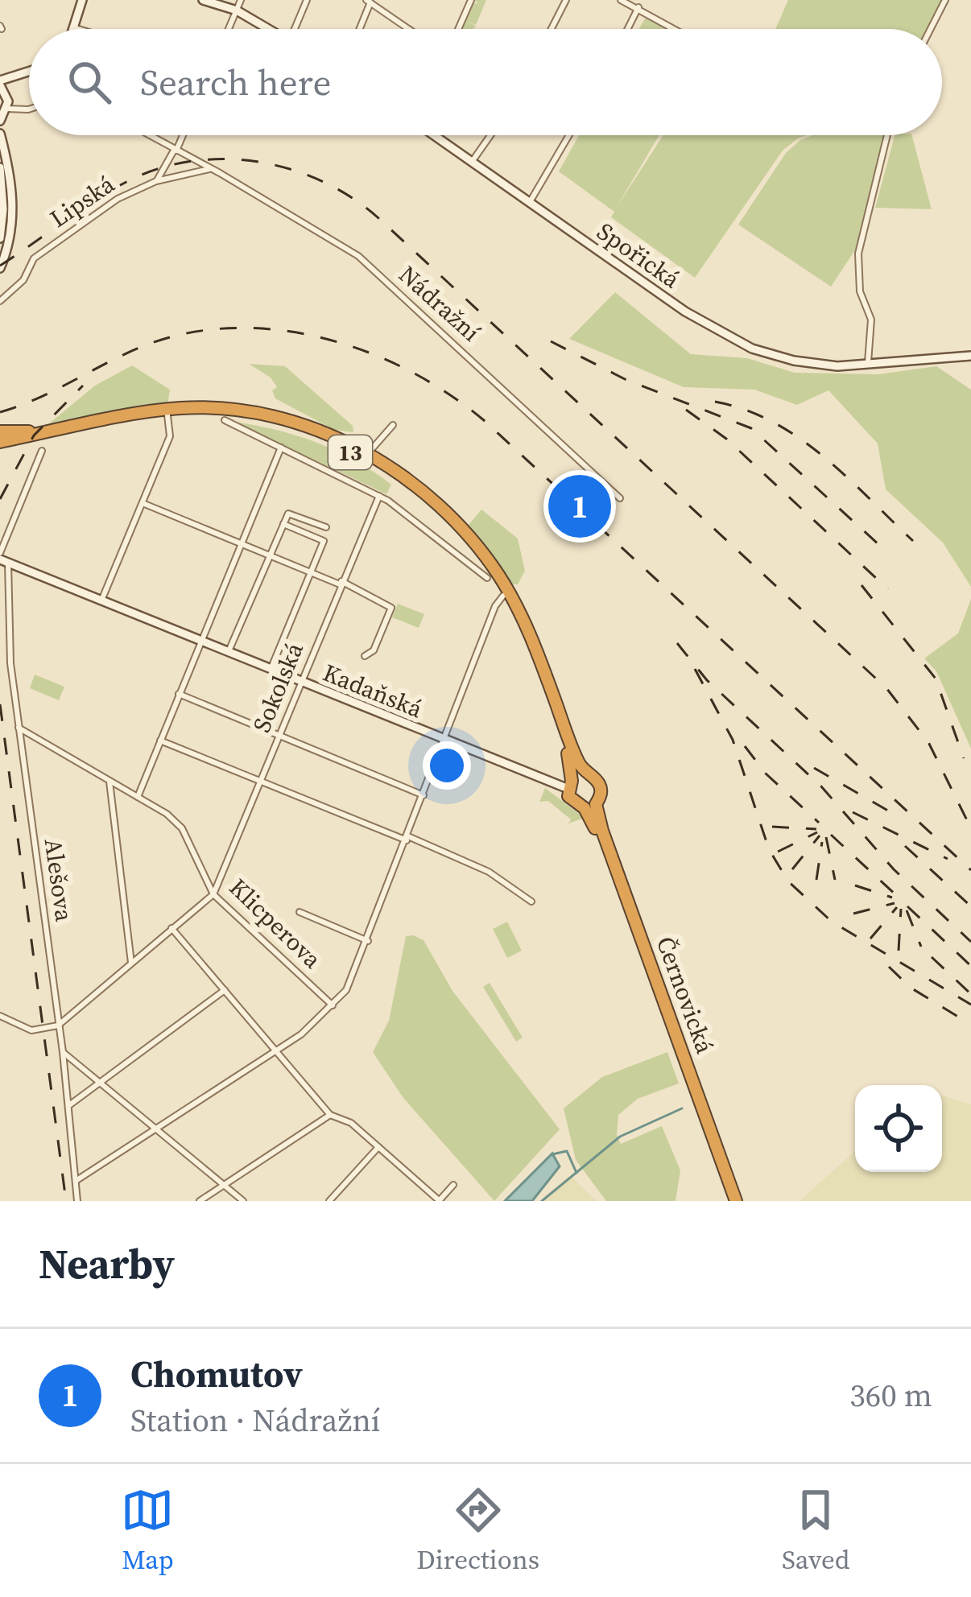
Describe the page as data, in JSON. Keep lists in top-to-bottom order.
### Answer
{
  "streets": {
    "highway": ["13", "Černovická"],
    "street": [
      "Lipská",
      "Spořická",
      "Nádražní",
      "Sokolská",
      "Kadaňská",
      "Alešova",
      "Klicperova"
    ]
  },
  "crossings": [
    ["Lipská", "Nádražní"],
    ["13", "Černovická"],
    ["Sokolská", "Kadaňská"],
    ["Sokolská", "Klicperova"],
    ["Kadaňská", "Alešova"],
    ["Kadaňská", "Černovická"],
    ["Alešova", "Klicperova"]
  ],
  "page": {
    "search": "Search here",
    "pins": "1",
    "heading": "Nearby",
    "list": [
      {
        "mark": "1",
        "name": "Chomutov",
        "note": "Station · Nádražní",
        "value": "360 m"
      }
    ],
    "nav": ["Map", "Directions", "Saved"]
  }
}
